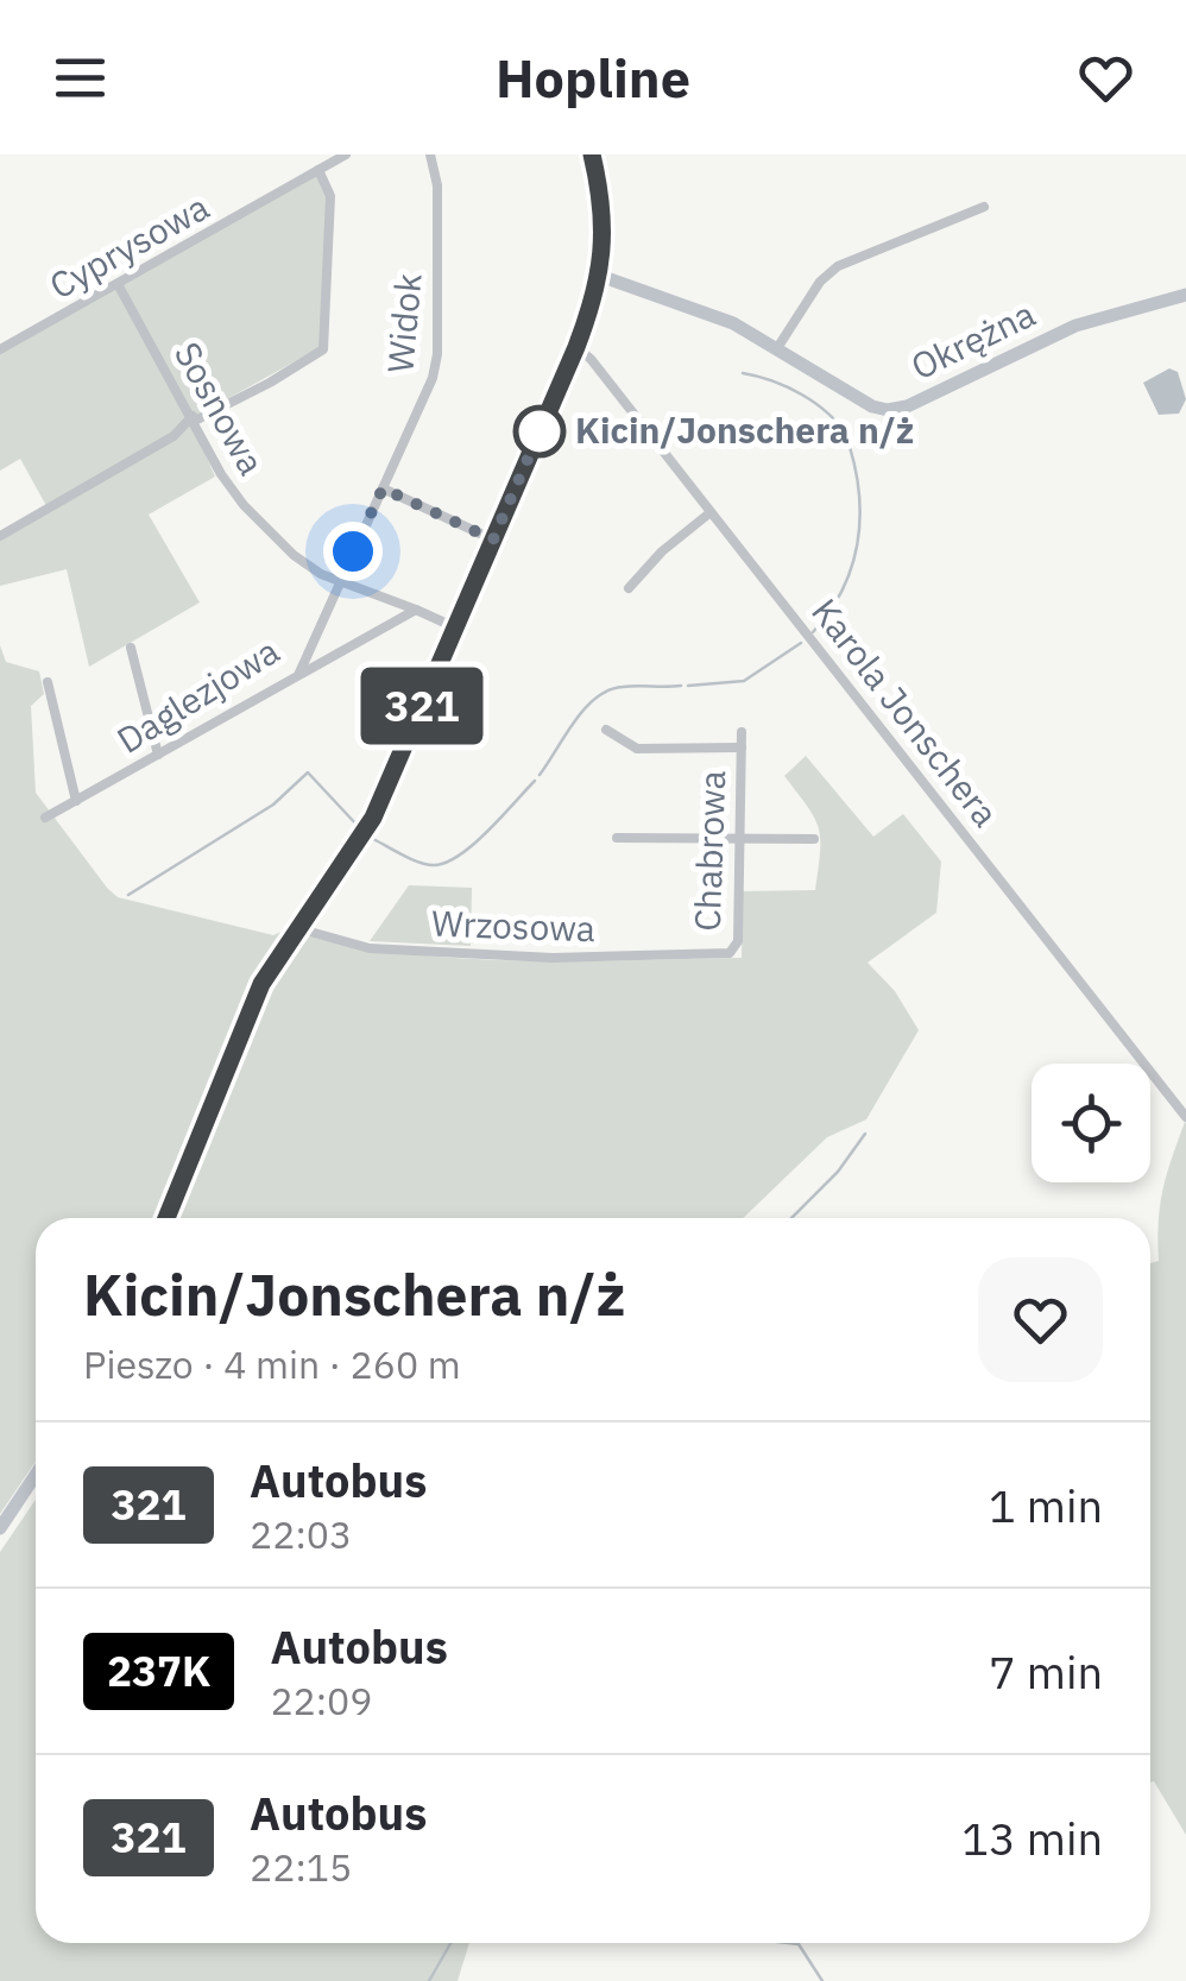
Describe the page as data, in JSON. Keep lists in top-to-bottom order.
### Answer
{
  "streets": {
    "street": [
      "Cyprysowa",
      "Widok",
      "Okrężna",
      "Sosnowa",
      "Daglezjowa",
      "Karola Jonschera",
      "Chabrowa",
      "Wrzosowa"
    ]
  },
  "crossings": [
    ["Cyprysowa", "Sosnowa"],
    ["Widok", "Sosnowa"],
    ["Widok", "Daglezjowa"],
    ["Sosnowa", "Daglezjowa"],
    ["Chabrowa", "Wrzosowa"]
  ],
  "places": ["Kicin/Jonschera n/ż"],
  "lines": ["bus line 321"],
  "page": {
    "header": "Hopline",
    "on_map": "321",
    "heading": ["Kicin/Jonschera n/ż", "Pieszo · 4 min · 260 m"],
    "list": [
      {
        "mark": "321",
        "name": "Autobus",
        "note": "22:03",
        "value": "1 min"
      },
      {
        "mark": "237K",
        "name": "Autobus",
        "note": "22:09",
        "value": "7 min"
      },
      {
        "mark": "321",
        "name": "Autobus",
        "note": "22:15",
        "value": "13 min"
      }
    ]
  }
}
